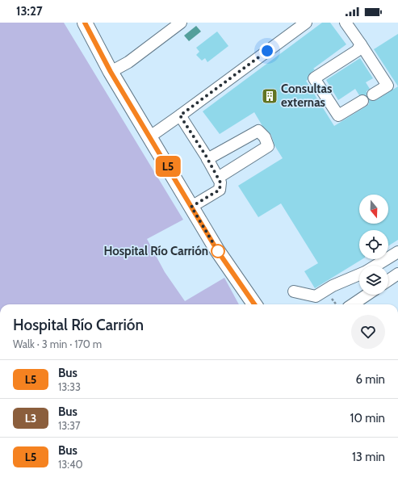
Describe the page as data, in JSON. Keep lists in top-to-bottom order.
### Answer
{
  "places": {
    "building": ["Consultas externas"],
    "other": ["Hospital Río Carrión"]
  },
  "lines": ["bus line L5"],
  "north": "bottom",
  "page": {
    "status": "13:27",
    "on_map": "L5",
    "heading": ["Hospital Río Carrión", "Walk · 3 min · 170 m"],
    "list": [
      {
        "mark": "L5",
        "name": "Bus",
        "note": "13:33",
        "value": "6 min"
      },
      {
        "mark": "L3",
        "name": "Bus",
        "note": "13:37",
        "value": "10 min"
      },
      {
        "mark": "L5",
        "name": "Bus",
        "note": "13:40",
        "value": "13 min"
      }
    ]
  }
}
